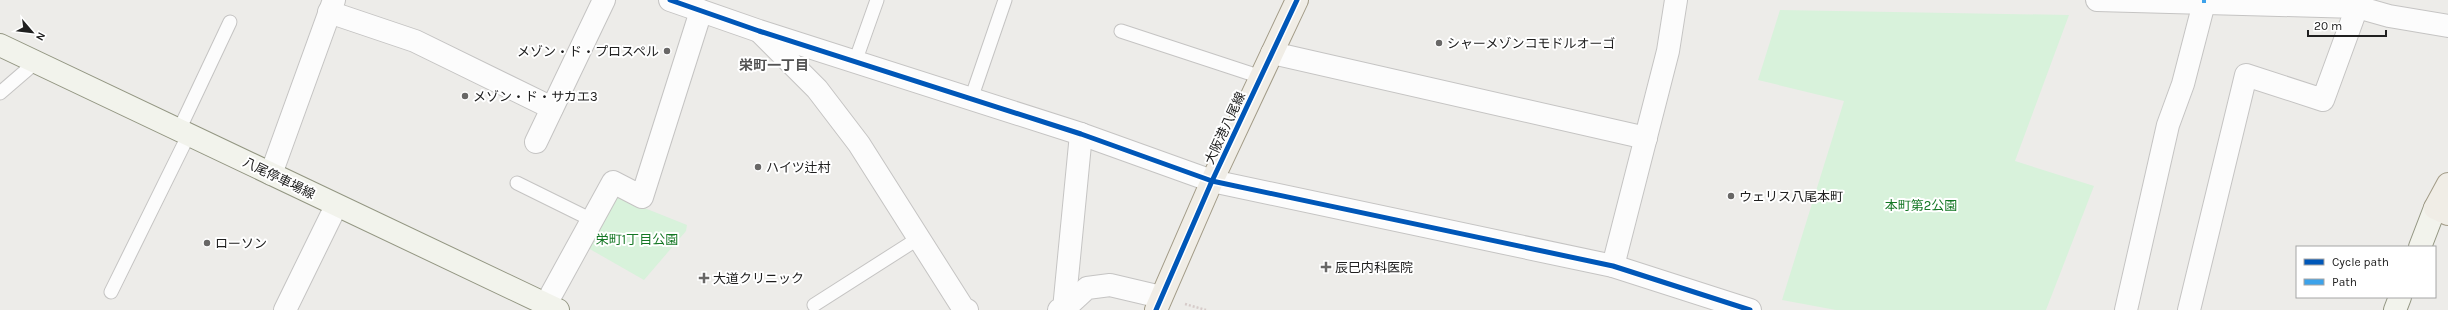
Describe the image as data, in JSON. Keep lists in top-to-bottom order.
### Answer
{
  "streets": {
    "main road": ["大阪港八尾線", "八尾停車場線"]
  },
  "districts": ["栄町一丁目"],
  "parks": ["本町第2公園", "栄町1丁目公園"],
  "places": {
    "other": [
      "シャーメゾンコモドルオーゴ",
      "メゾン・ド・プロスペル",
      "メゾン・ド・サカエ3",
      "ハイツ辻村",
      "ウェリス八尾本町",
      "ローソン"
    ],
    "health": ["辰巳内科医院", "大道クリニック"]
  },
  "legend": ["Cycle path", "Path"],
  "scale_bar": "20 m",
  "north": "bottom right"
}
